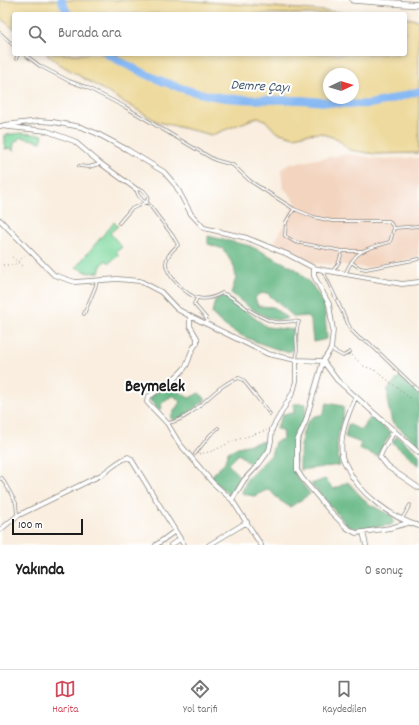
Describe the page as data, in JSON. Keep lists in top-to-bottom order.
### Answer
{
  "districts": ["Beymelek"],
  "water": ["Demre Çayı"],
  "scale_bar": "100 m",
  "north": "right",
  "page": {
    "search": "Burada ara",
    "scale": "100 m",
    "heading": ["Yakında", "0 sonuç"],
    "nav": ["Harita", "Yol tarifi", "Kaydedilen"]
  }
}
